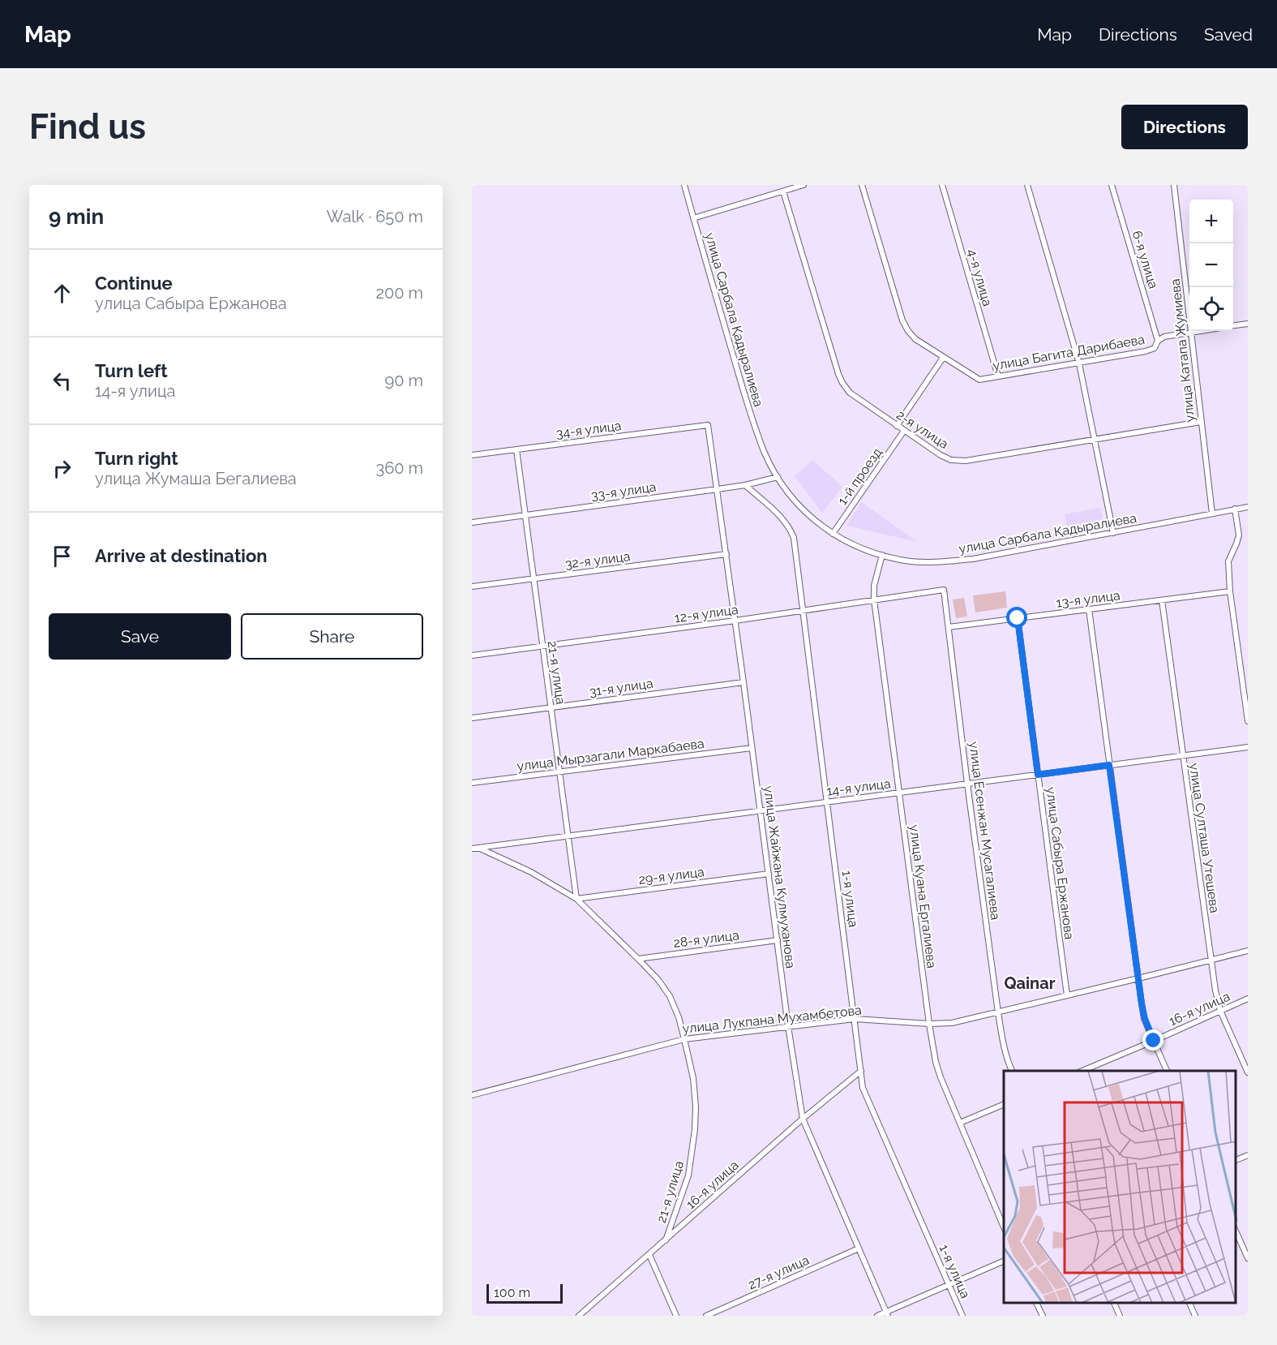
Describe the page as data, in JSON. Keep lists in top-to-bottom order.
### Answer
{
  "streets": {
    "street": [
      "6-я улица",
      "4-я улица",
      "улица Сарбала Қадыралиева",
      "улица Катапа Жумиева",
      "улица Багита Дарибаева",
      "34-я улица",
      "2-я улица",
      "1-й проезд",
      "33-я улица",
      "32-я улица",
      "13-я улица",
      "12-я улица",
      "21-я улица",
      "31-я улица",
      "улица Мырзагали Маркабаева",
      "14-я улица",
      "улица Есенжан Мусагалиева",
      "улица Султаша Утешева",
      "улица Сабыра Ержанова",
      "29-я улица",
      "улица Жайжана Кулмуханова",
      "улица Куана Ергалиева",
      "1-я улица",
      "28-я улица",
      "16-я улица",
      "улица Лукпана Мухамбетова",
      "27-я улица"
    ]
  },
  "crossings": [
    ["6-я улица", "улица Багита Дарибаева"],
    ["4-я улица", "улица Багита Дарибаева"],
    ["улица Сарбала Қадыралиева", "улица Катапа Жумиева"],
    ["улица Сарбала Қадыралиева", "1-й проезд"],
    ["улица Сарбала Қадыралиева", "33-я улица"],
    ["улица Сарбала Қадыралиева", "улица Куана Ергалиева"],
    ["улица Катапа Жумиева", "улица Багита Дарибаева"],
    ["улица Катапа Жумиева", "2-я улица"],
    ["34-я улица", "21-я улица"],
    ["34-я улица", "улица Жайжана Кулмуханова"],
    ["2-я улица", "1-й проезд"],
    ["33-я улица", "21-я улица"],
    ["33-я улица", "улица Жайжана Кулмуханова"],
    ["33-я улица", "1-я улица"],
    ["32-я улица", "21-я улица"],
    ["32-я улица", "улица Жайжана Кулмуханова"],
    ["13-я улица", "улица Есенжан Мусагалиева"],
    ["13-я улица", "улица Султаша Утешева"],
    ["13-я улица", "улица Сабыра Ержанова"],
    ["12-я улица", "21-я улица"],
    ["12-я улица", "улица Есенжан Мусагалиева"],
    ["12-я улица", "улица Жайжана Кулмуханова"],
    ["12-я улица", "улица Куана Ергалиева"],
    ["12-я улица", "1-я улица"],
    ["21-я улица", "31-я улица"],
    ["21-я улица", "улица Мырзагали Маркабаева"],
    ["21-я улица", "14-я улица"],
    ["21-я улица", "29-я улица"],
    ["21-я улица", "28-я улица"],
    ["21-я улица", "16-я улица"],
    ["21-я улица", "улица Лукпана Мухамбетова"],
    ["31-я улица", "улица Жайжана Кулмуханова"],
    ["улица Мырзагали Маркабаева", "улица Жайжана Кулмуханова"],
    ["14-я улица", "улица Есенжан Мусагалиева"],
    ["14-я улица", "улица Султаша Утешева"],
    ["14-я улица", "улица Сабыра Ержанова"],
    ["14-я улица", "улица Жайжана Кулмуханова"],
    ["14-я улица", "улица Куана Ергалиева"],
    ["14-я улица", "1-я улица"],
    ["улица Есенжан Мусагалиева", "улица Лукпана Мухамбетова"],
    ["улица Султаша Утешева", "16-я улица"],
    ["улица Султаша Утешева", "улица Лукпана Мухамбетова"],
    ["улица Сабыра Ержанова", "улица Лукпана Мухамбетова"],
    ["29-я улица", "улица Жайжана Кулмуханова"],
    ["улица Жайжана Кулмуханова", "28-я улица"],
    ["улица Жайжана Кулмуханова", "16-я улица"],
    ["улица Жайжана Кулмуханова", "улица Лукпана Мухамбетова"],
    ["улица Жайжана Кулмуханова", "27-я улица"],
    ["улица Куана Ергалиева", "улица Лукпана Мухамбетова"],
    ["1-я улица", "16-я улица"],
    ["1-я улица", "улица Лукпана Мухамбетова"]
  ],
  "districts": ["Qainar"],
  "scale_bar": "100 m",
  "page": {
    "header": "Map",
    "nav": ["Map", "Directions", "Saved"],
    "buttons": [
      "Directions",
      ["Save", "Share"]
    ],
    "title": "Find us",
    "heading": ["9 min", "Walk · 650 m"],
    "map_buttons": ["+", "−"],
    "list": [
      ["Continue", "улица Сабыра Ержанова", "200 m"],
      ["Turn left", "14-я улица", "90 m"],
      ["Turn right", "улица Жумаша Бегалиева", "360 m"],
      "Arrive at destination"
    ],
    "scale": "100 m"
  }
}
